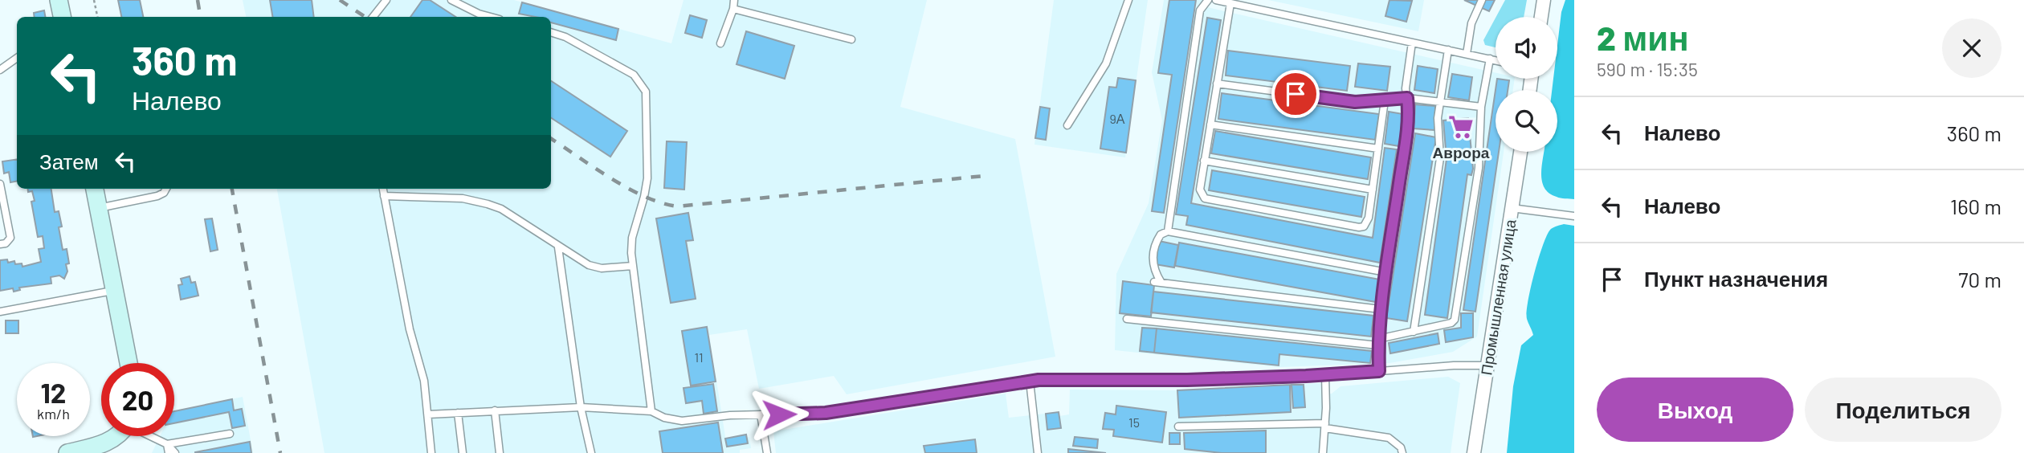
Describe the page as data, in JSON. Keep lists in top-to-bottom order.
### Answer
{
  "streets": {
    "street": ["Промышленная улица"]
  },
  "places": {
    "supermarket": ["Аврора"]
  },
  "house_numbers": ["9А", "11", "15"],
  "page": {
    "heading": ["2 мин", "590 m · 15:35"],
    "turn": ["360 m", "Налево"],
    "list": [
      {
        "name": "Налево",
        "value": "360 m"
      },
      {
        "name": "Налево",
        "value": "160 m"
      },
      {
        "name": "Пункт назначения",
        "value": "70 m"
      }
    ],
    "then": "Затем",
    "speed": "12 km/h",
    "limit": "20",
    "buttons": ["Выход", "Поделиться"]
  }
}
